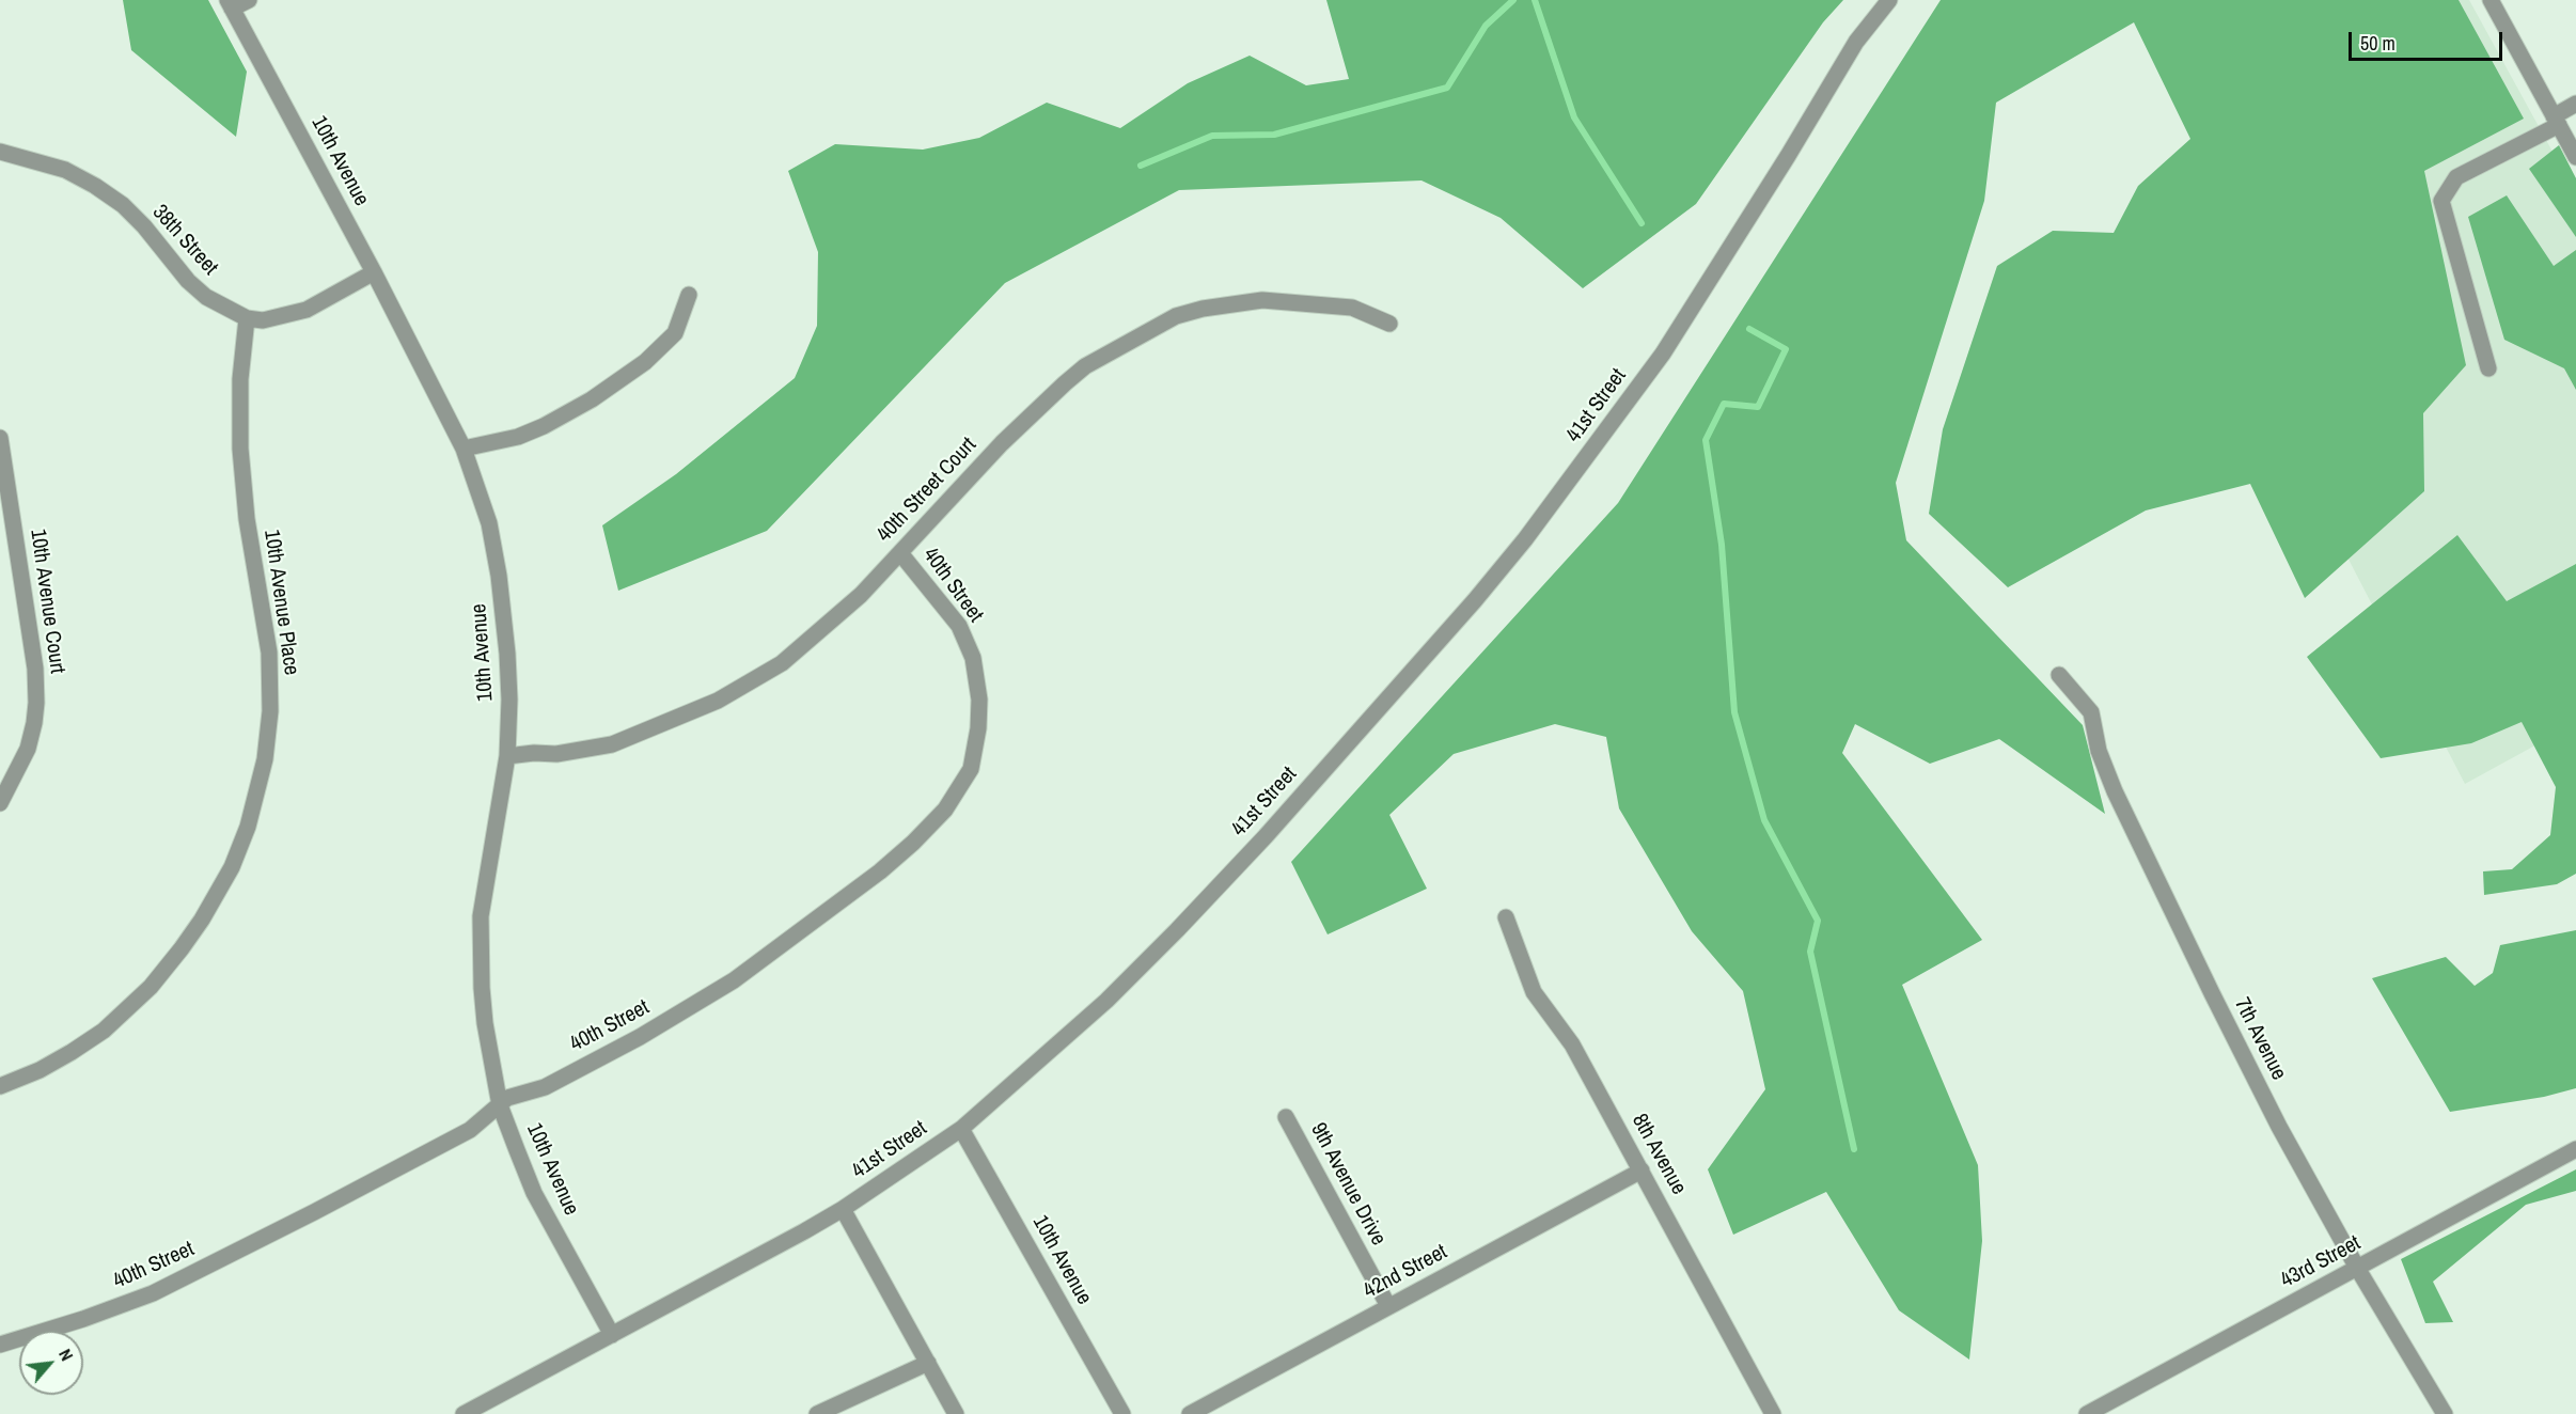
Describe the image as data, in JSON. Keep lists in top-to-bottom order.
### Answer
{
  "streets": {
    "street": [
      "10th Avenue",
      "38th Street",
      "41st Street",
      "40th Street Court",
      "40th Street",
      "10th Avenue Court",
      "10th Avenue Place",
      "7th Avenue",
      "8th Avenue",
      "9th Avenue Drive",
      "43rd Street",
      "42nd Street"
    ]
  },
  "crossings": [
    ["10th Avenue", "41st Street"],
    ["10th Avenue", "40th Street Court"],
    ["10th Avenue", "40th Street"],
    ["38th Street", "10th Avenue Place"],
    ["40th Street Court", "40th Street"],
    ["7th Avenue", "43rd Street"],
    ["8th Avenue", "42nd Street"],
    ["9th Avenue Drive", "42nd Street"]
  ],
  "scale_bar": "50 m",
  "north": "top right"
}
